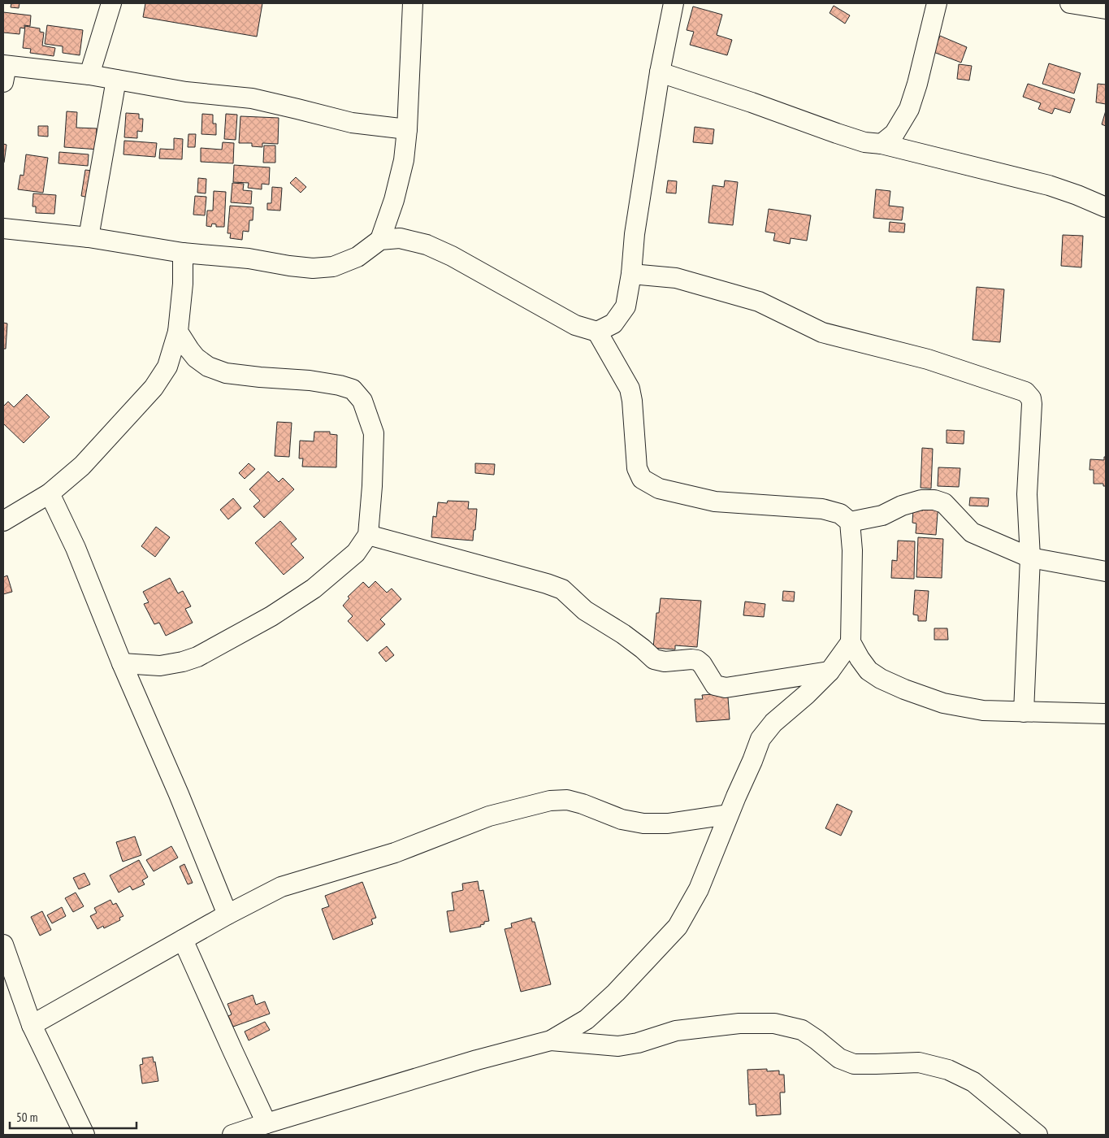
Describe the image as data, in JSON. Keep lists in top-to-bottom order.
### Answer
{
  "scale_bar": "50 m"
}
